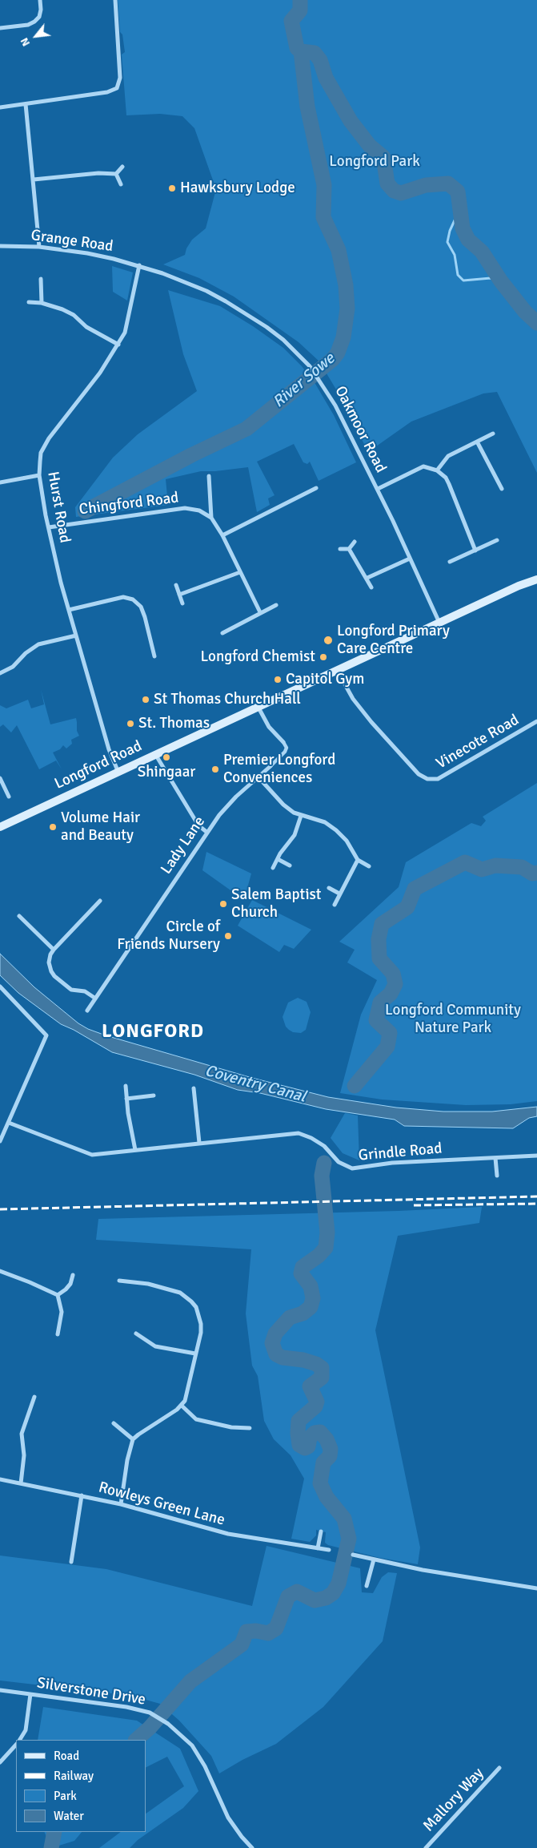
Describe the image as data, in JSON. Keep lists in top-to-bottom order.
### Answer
{
  "streets": {
    "main road": ["Longford Road"],
    "street": [
      "Grange Road",
      "Oakmoor Road",
      "Chingford Road",
      "Hurst Road",
      "Vinecote Road",
      "Lady Lane",
      "Grindle Road",
      "Rowleys Green Lane",
      "Silverstone Drive",
      "Mallory Way"
    ]
  },
  "crossings": [
    ["Grange Road", "Oakmoor Road"],
    ["Grange Road", "Hurst Road"],
    ["Oakmoor Road", "Hurst Road"],
    ["Oakmoor Road", "Longford Road"],
    ["Chingford Road", "Hurst Road"],
    ["Hurst Road", "Longford Road"],
    ["Vinecote Road", "Longford Road"],
    ["Longford Road", "Lady Lane"]
  ],
  "districts": ["LONGFORD"],
  "water": ["River Sowe", "Coventry Canal"],
  "parks": ["Longford Park", "Longford Community Nature Park"],
  "places": [
    "Hawksbury Lodge",
    "Longford Primary Care Centre",
    "Longford Chemist",
    "Capitol Gym",
    "St Thomas Church Hall",
    "St. Thomas",
    "Shingaar",
    "Premier Longford Conveniences",
    "Volume Hair and Beauty",
    "Salem Baptist Church",
    "Circle of Friends Nursery"
  ],
  "legend": [
    "Road",
    "Railway",
    "Park",
    "Water"
  ],
  "north": "bottom left"
}
